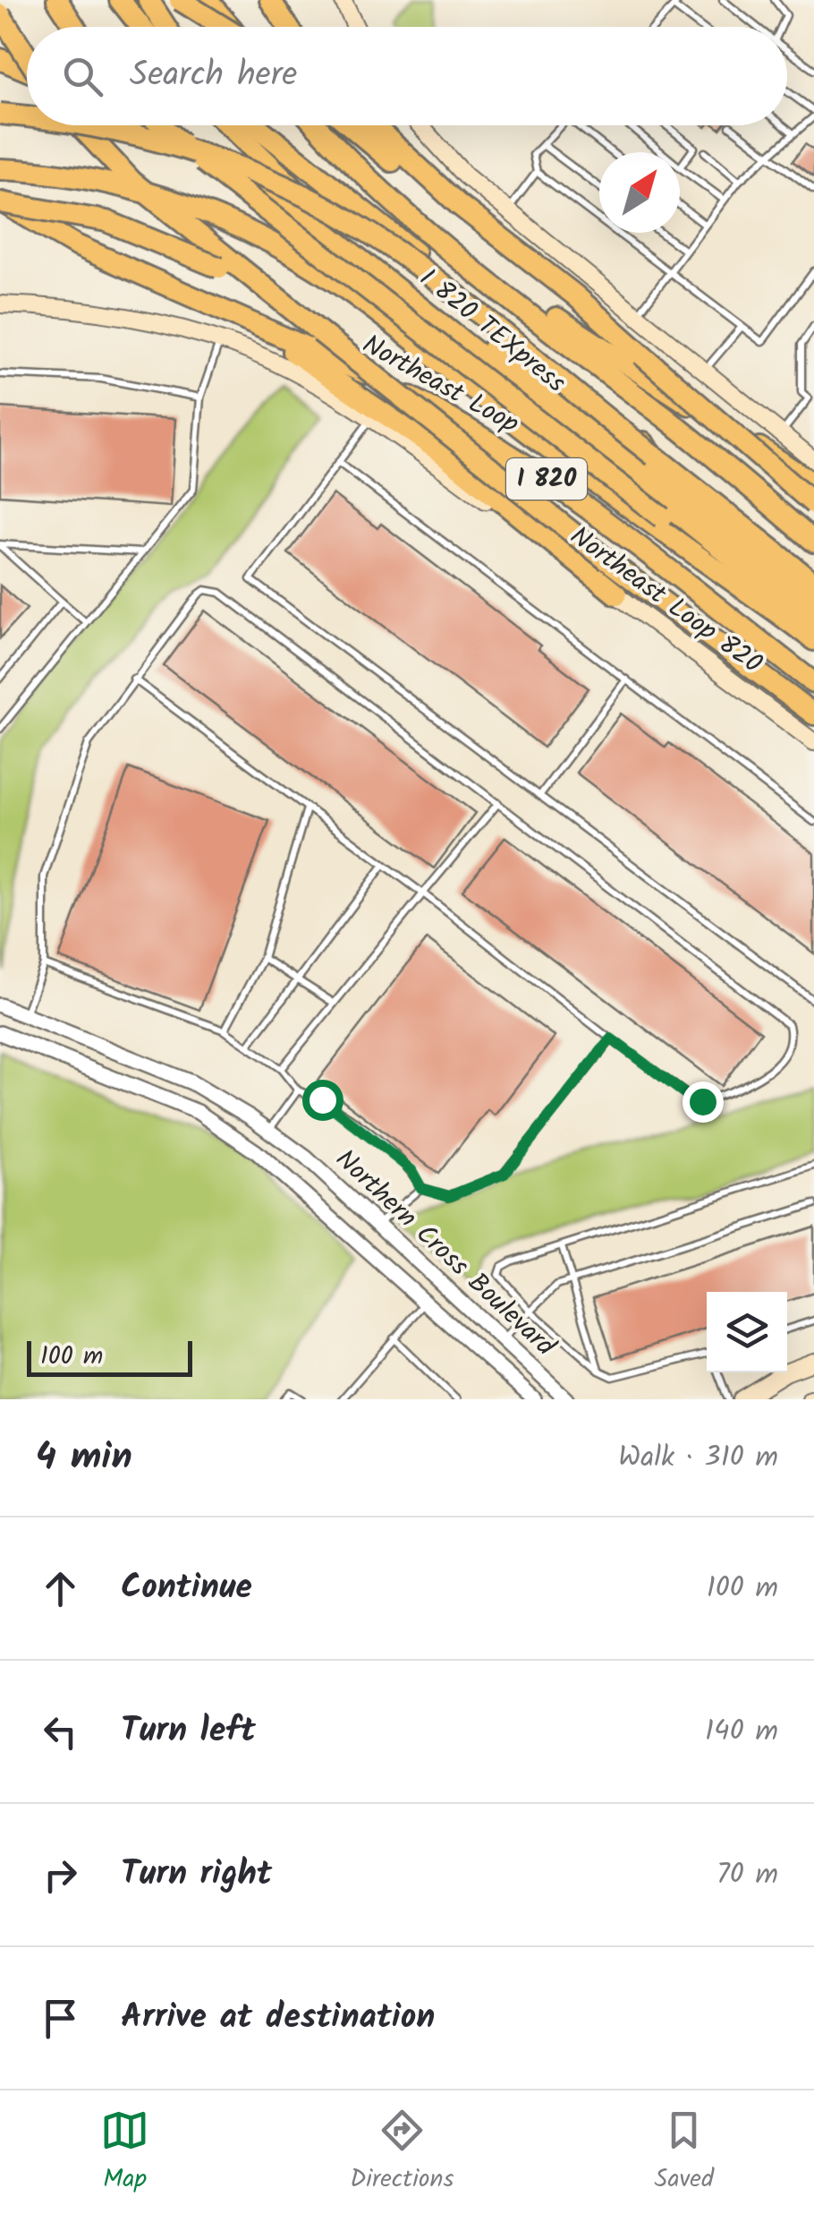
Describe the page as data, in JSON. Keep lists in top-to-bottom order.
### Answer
{
  "streets": {
    "highway": ["I 820 TEXpress", "Northeast Loop", "I 820"],
    "main road": ["Northeast Loop 820"],
    "street": ["Northern Cross Boulevard"]
  },
  "scale_bar": "100 m",
  "north": "top right",
  "page": {
    "search": "Search here",
    "scale": "100 m",
    "heading": ["4 min", "Walk · 310 m"],
    "list": [
      ["Continue", "100 m"],
      ["Turn left", "140 m"],
      ["Turn right", "70 m"],
      "Arrive at destination"
    ],
    "nav": ["Map", "Directions", "Saved"]
  }
}
